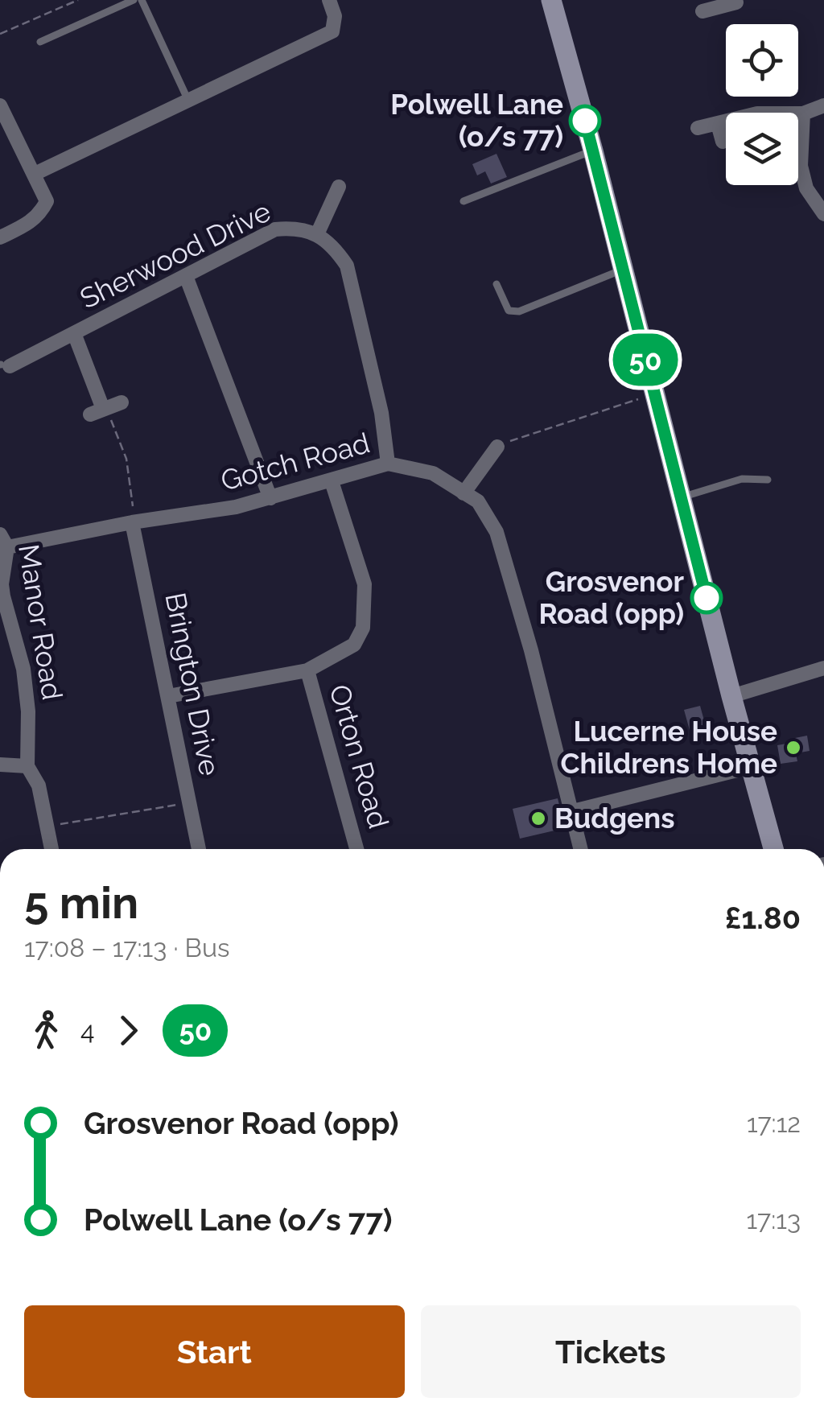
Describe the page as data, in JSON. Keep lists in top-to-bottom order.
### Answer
{
  "streets": {
    "street": [
      "Sherwood Drive",
      "Gotch Road",
      "Manor Road",
      "Brington Drive",
      "Orton Road"
    ]
  },
  "crossings": [
    ["Sherwood Drive", "Gotch Road"],
    ["Gotch Road", "Manor Road"],
    ["Gotch Road", "Brington Drive"]
  ],
  "places": [
    "Polwell Lane (o/s 77)",
    "Grosvenor Road (opp)",
    "Lucerne House Childrens Home",
    "Budgens"
  ],
  "lines": ["bus line 50"],
  "page": {
    "on_map": "50",
    "heading": ["5 min", "17:08 – 17:13 · Bus", "£1.80"],
    "legs": ["4", "50"],
    "list": [
      {
        "name": "Grosvenor Road (opp)",
        "value": "17:12"
      },
      {
        "name": "Polwell Lane (o/s 77)",
        "value": "17:13"
      }
    ],
    "buttons": ["Start", "Tickets"]
  }
}
